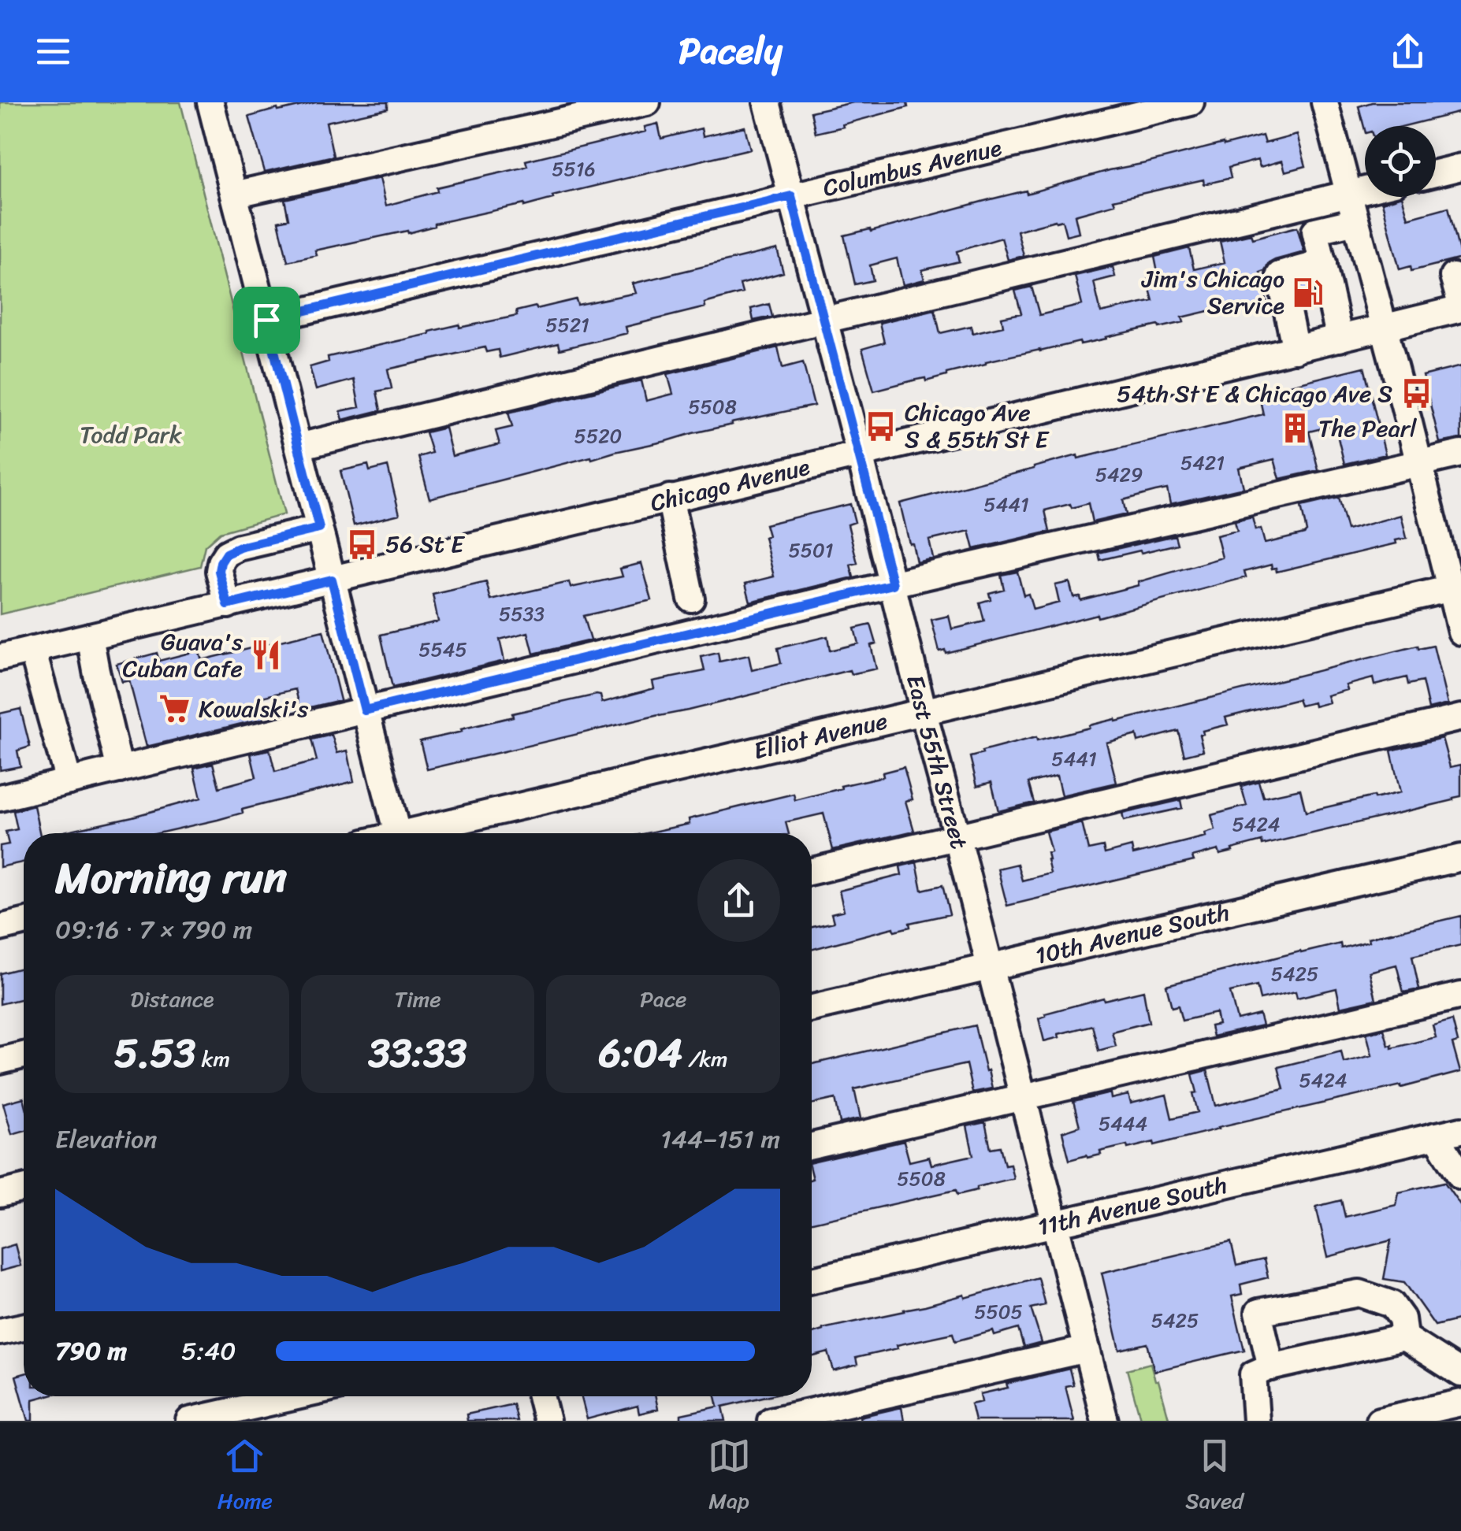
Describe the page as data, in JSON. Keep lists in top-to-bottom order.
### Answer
{
  "streets": {
    "street": [
      "Columbus Avenue",
      "Chicago Avenue",
      "Elliot Avenue",
      "East 55th Street",
      "10th Avenue South",
      "11th Avenue South"
    ]
  },
  "crossings": [
    ["Columbus Avenue", "East 55th Street"],
    ["Chicago Avenue", "East 55th Street"],
    ["Elliot Avenue", "East 55th Street"],
    ["East 55th Street", "10th Avenue South"],
    ["East 55th Street", "11th Avenue South"]
  ],
  "parks": ["Todd Park"],
  "places": {
    "fuel station": ["Jim's Chicago Service"],
    "bus stop": ["54th St E & Chicago Ave S", "Chicago Ave S & 55th St E", "56 St E"],
    "building": ["The Pearl"],
    "restaurant": ["Guava's Cuban Cafe"],
    "supermarket": ["Kowalski's"]
  },
  "house_numbers": [
    "5516",
    "5521",
    "5508",
    "5520",
    "5421",
    "5429",
    "5441",
    "5501",
    "5533",
    "5545",
    "5441",
    "5424",
    "5425",
    "5424",
    "5444",
    "5508",
    "5505",
    "5425"
  ],
  "page": {
    "header": "Pacely",
    "heading": ["Morning run", "09:16 · 7 × 790 m"],
    "stats": [
      ["Distance", "5.53 km"],
      ["Time", "33:33"],
      ["Pace", "6:04 /km"]
    ],
    "chart": ["Elevation", "144–151 m"],
    "list": [
      {
        "name": "790 m",
        "note": "5:40"
      }
    ],
    "tabs": ["Home", "Map", "Saved"]
  }
}
